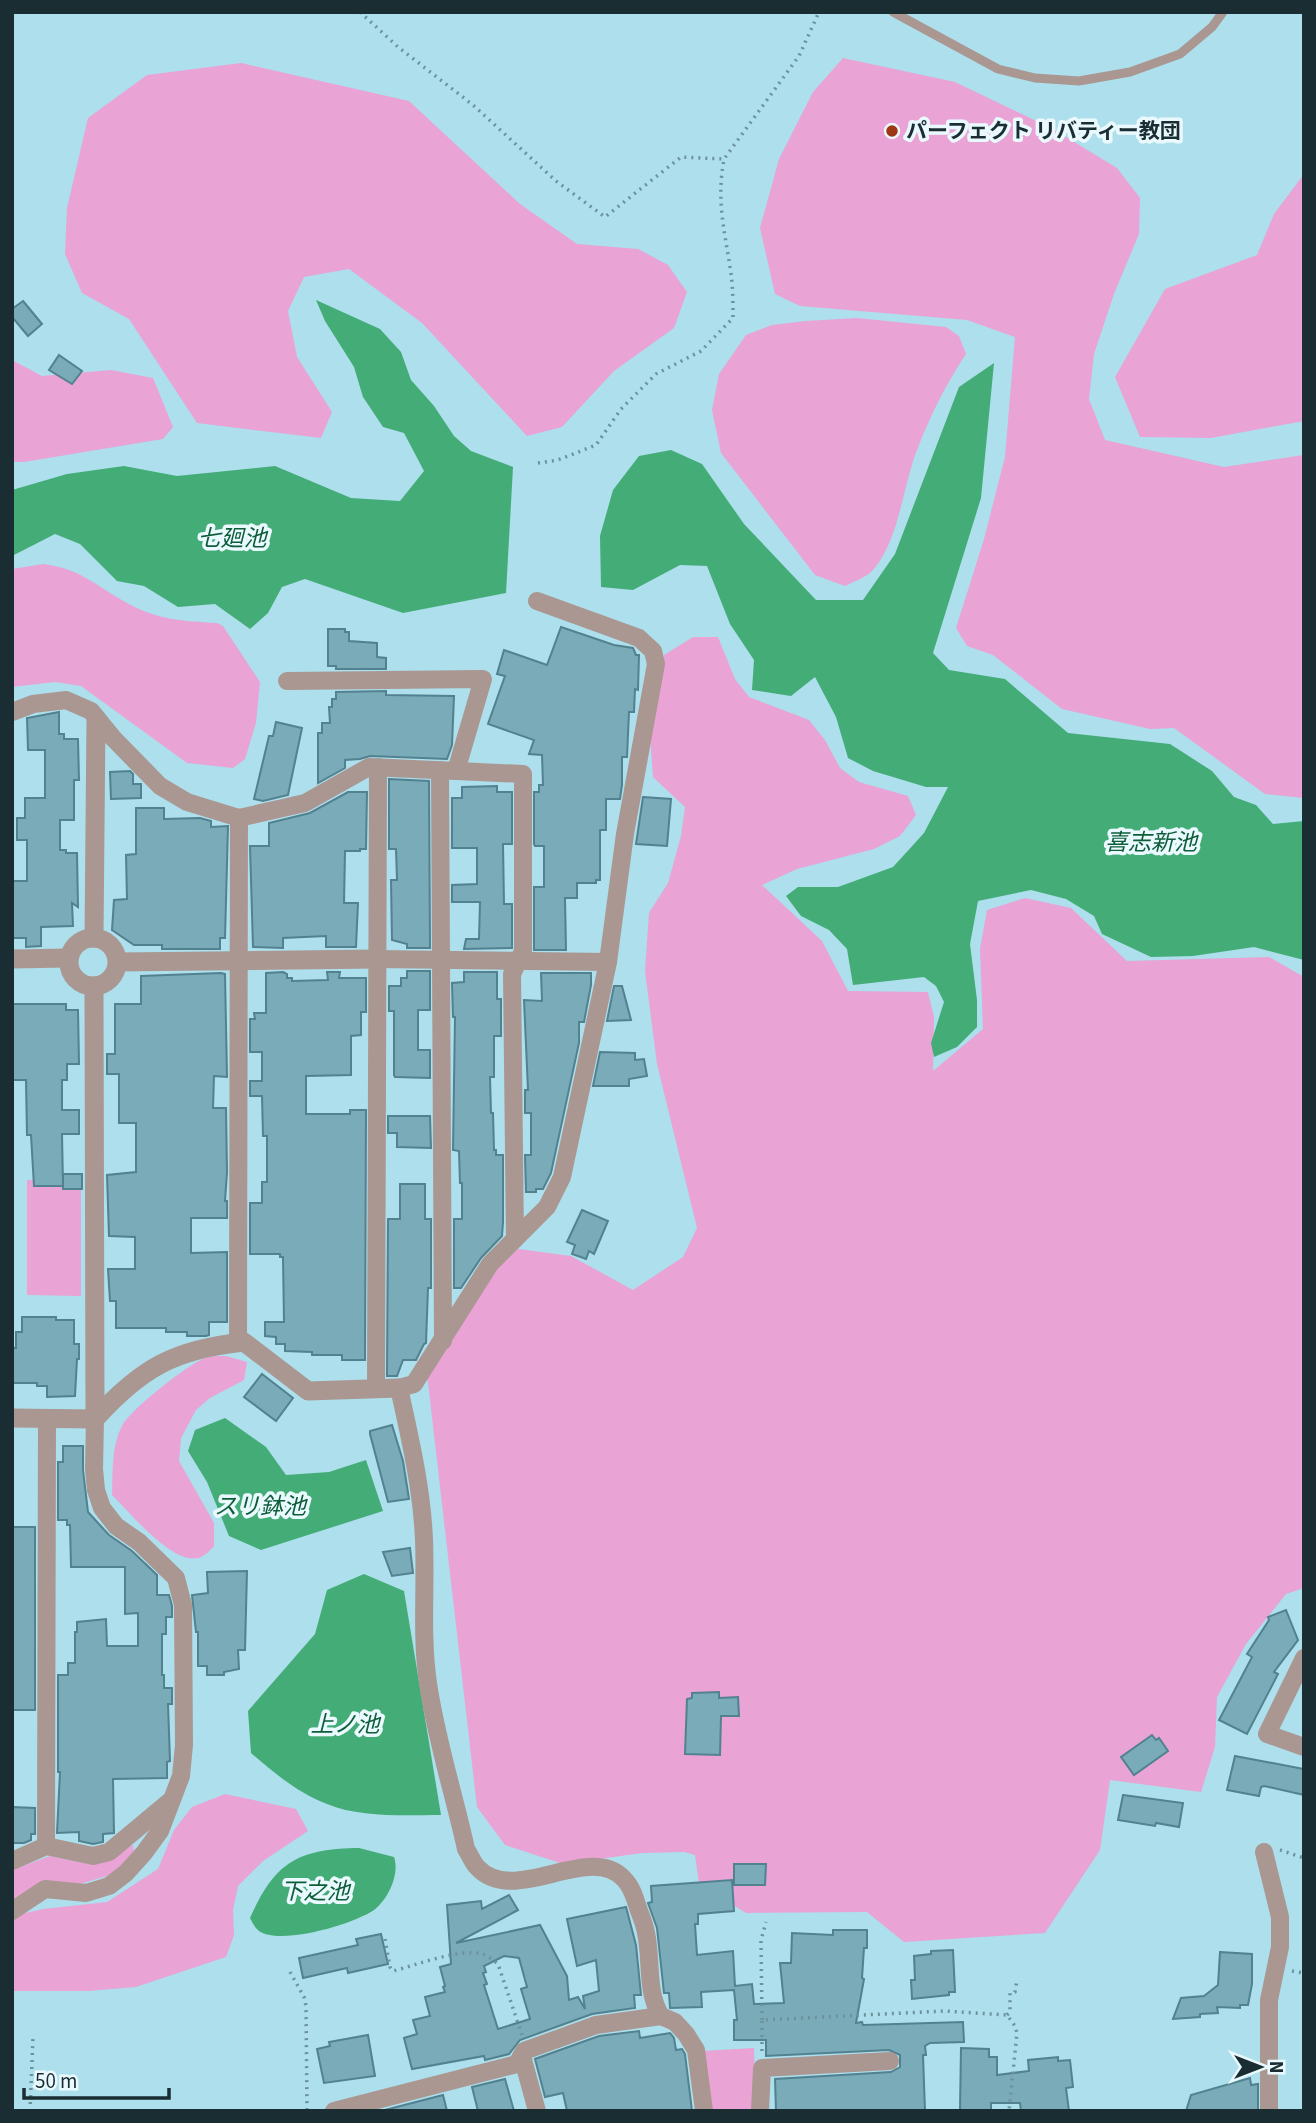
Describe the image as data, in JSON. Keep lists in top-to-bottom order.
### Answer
{
  "water": [
    "七廻池",
    "喜志新池",
    "スリ鉢池",
    "上ノ池",
    "下之池"
  ],
  "places": ["パーフェクト リバティー教団"],
  "scale_bar": "50 m",
  "north": "right"
}
